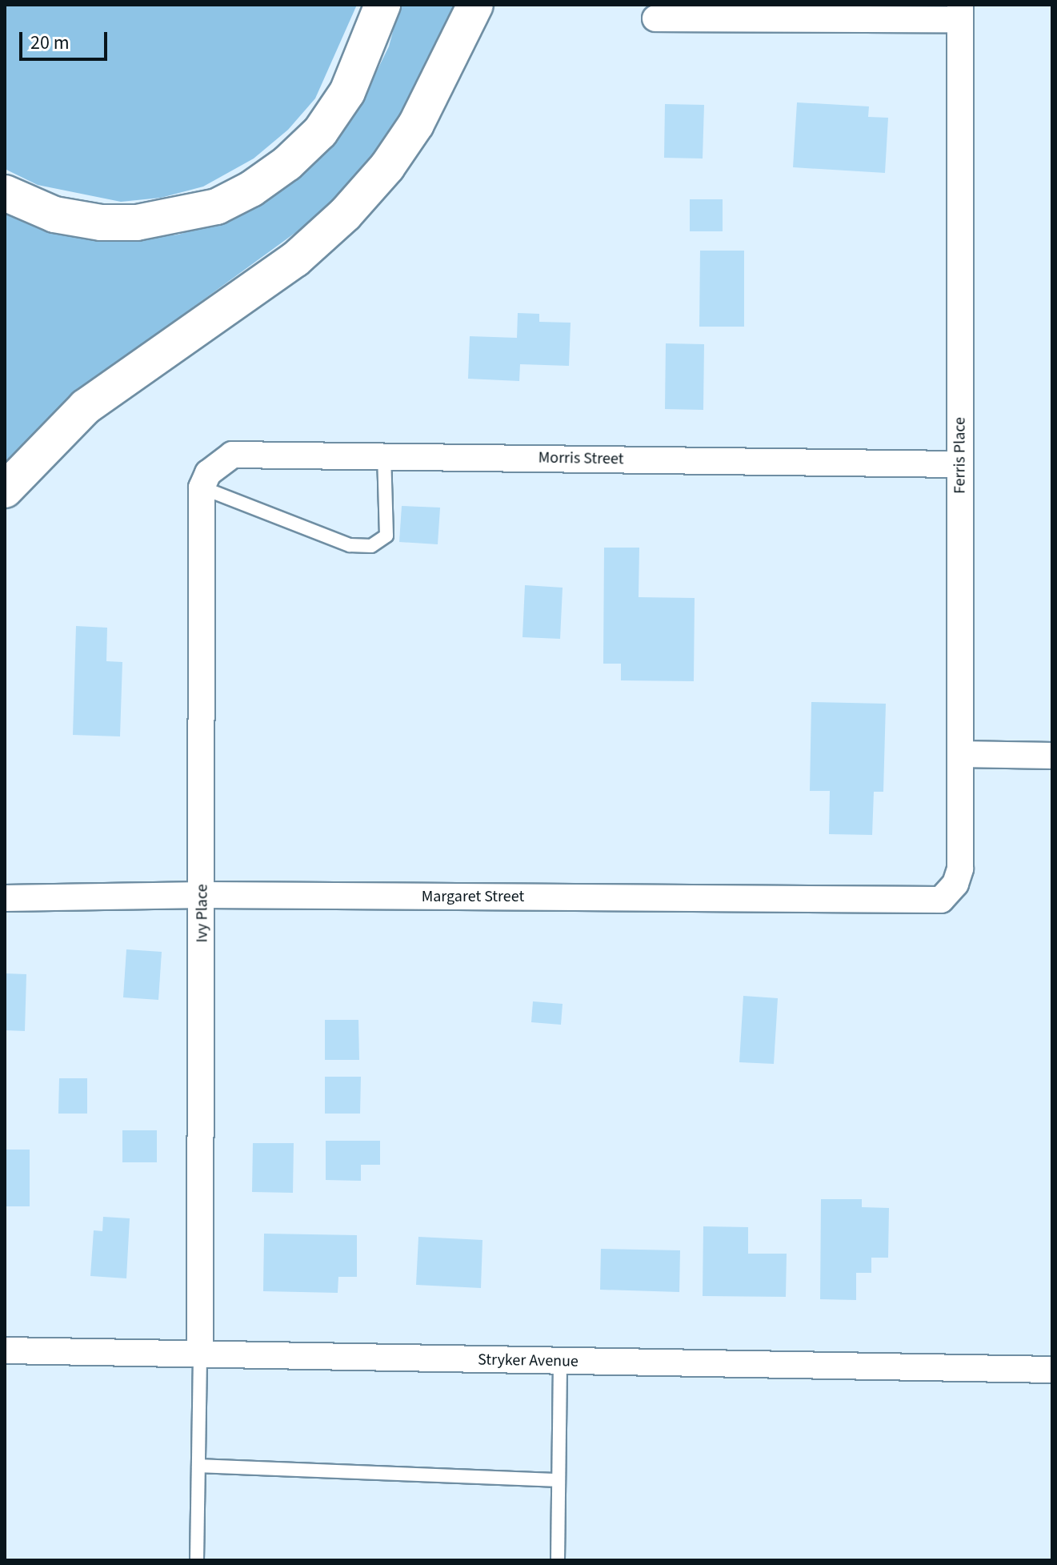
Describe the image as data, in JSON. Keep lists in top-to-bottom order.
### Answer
{
  "streets": {
    "street": [
      "Ferris Place",
      "Morris Street",
      "Margaret Street",
      "Ivy Place",
      "Stryker Avenue"
    ]
  },
  "crossings": [
    ["Ferris Place", "Morris Street"],
    ["Ferris Place", "Margaret Street"],
    ["Morris Street", "Ivy Place"],
    ["Margaret Street", "Ivy Place"],
    ["Ivy Place", "Stryker Avenue"]
  ],
  "scale_bar": "20 m"
}
